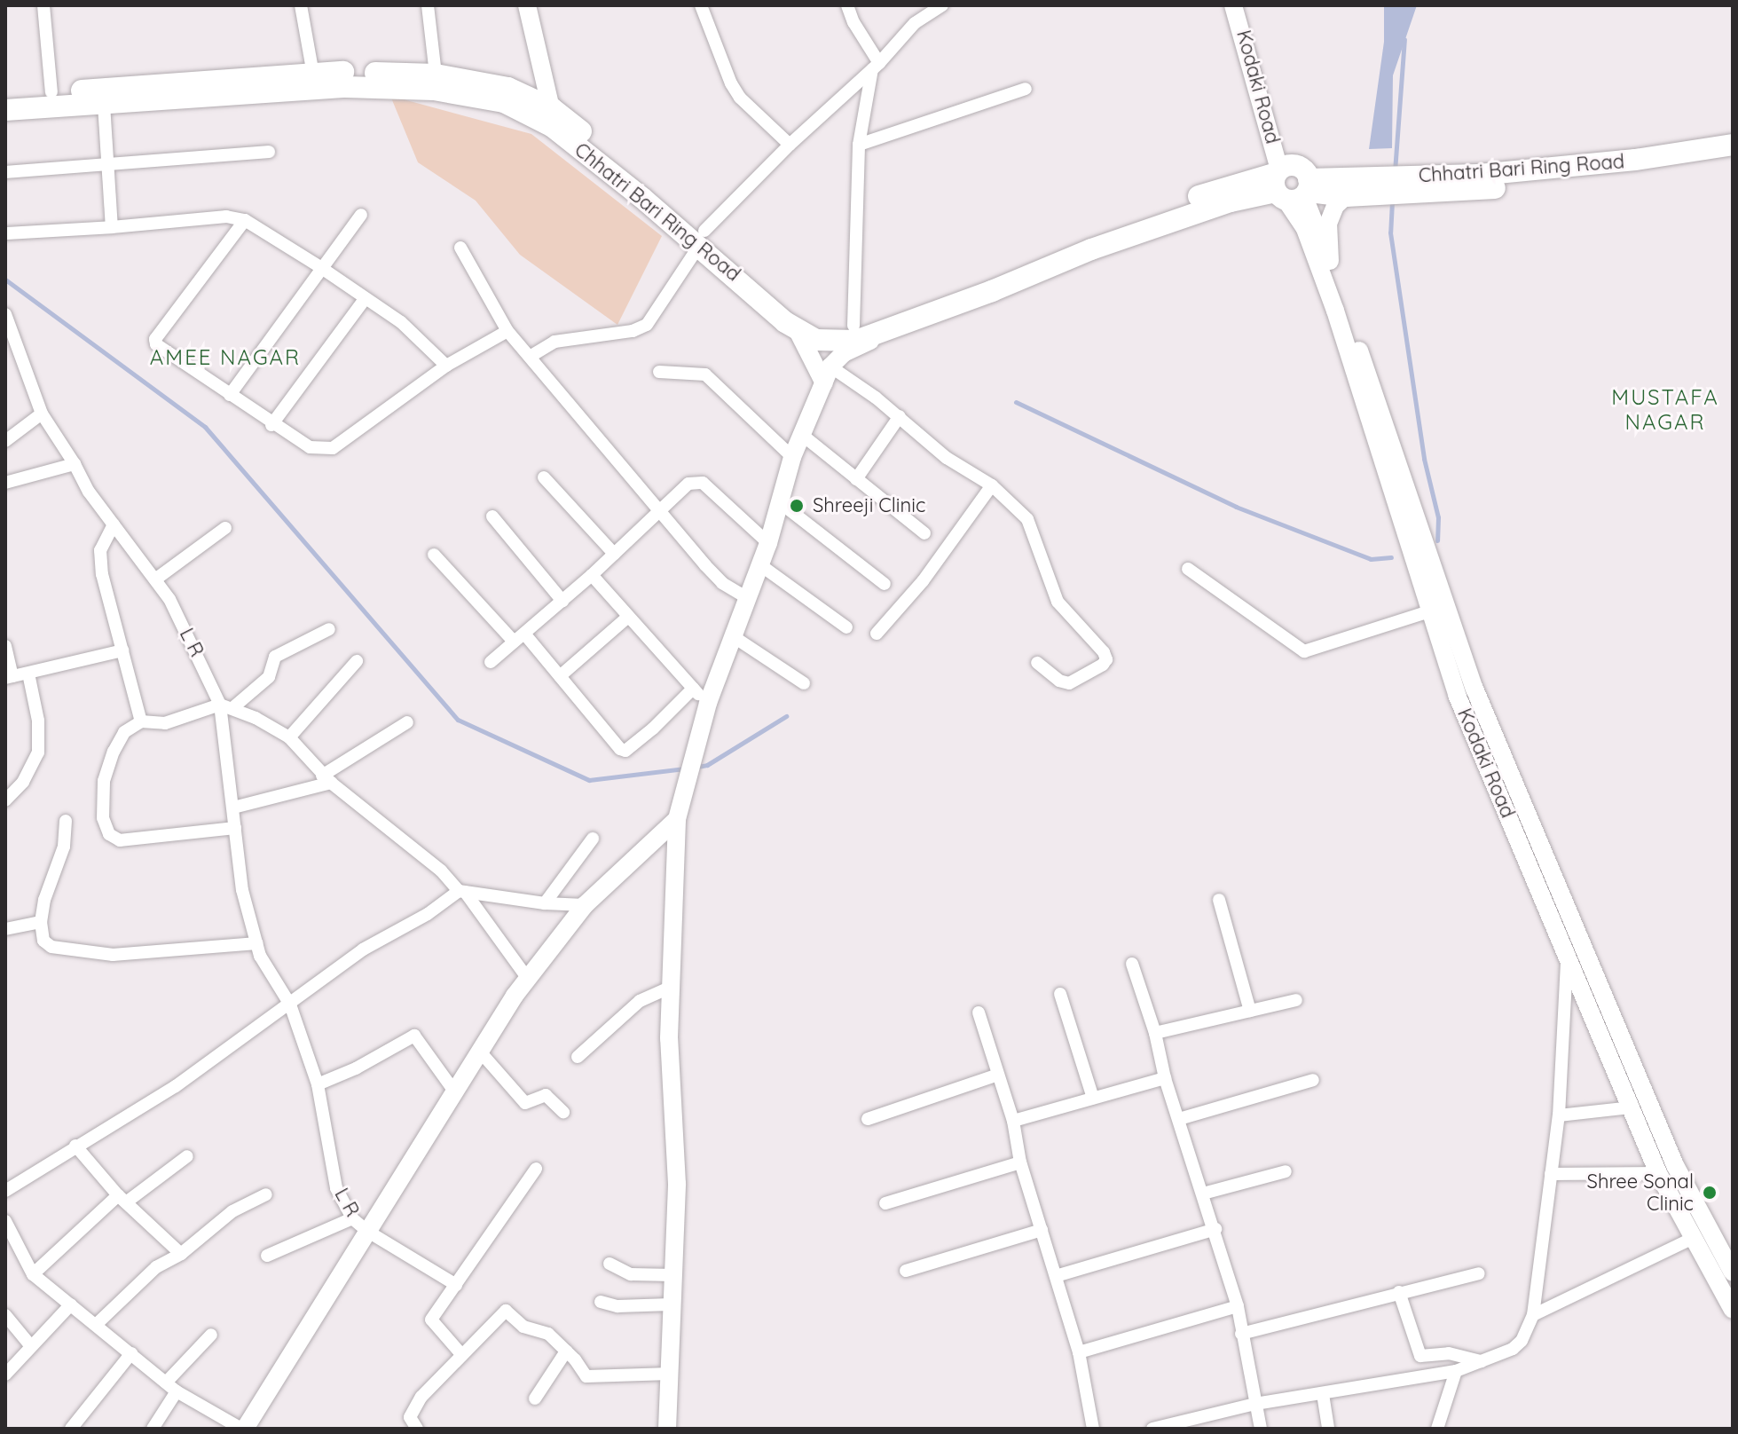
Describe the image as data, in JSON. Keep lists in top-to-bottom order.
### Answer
{
  "streets": {
    "main road": ["Kodaki Road", "Chhatri Bari Ring Road"],
    "street": ["L R"]
  },
  "crossings": [
    ["Kodaki Road", "Chhatri Bari Ring Road"]
  ],
  "districts": ["AMEE NAGAR", "MUSTAFA NAGAR"],
  "places": ["Shreeji Clinic", "Shree Sonal Clinic"]
}
